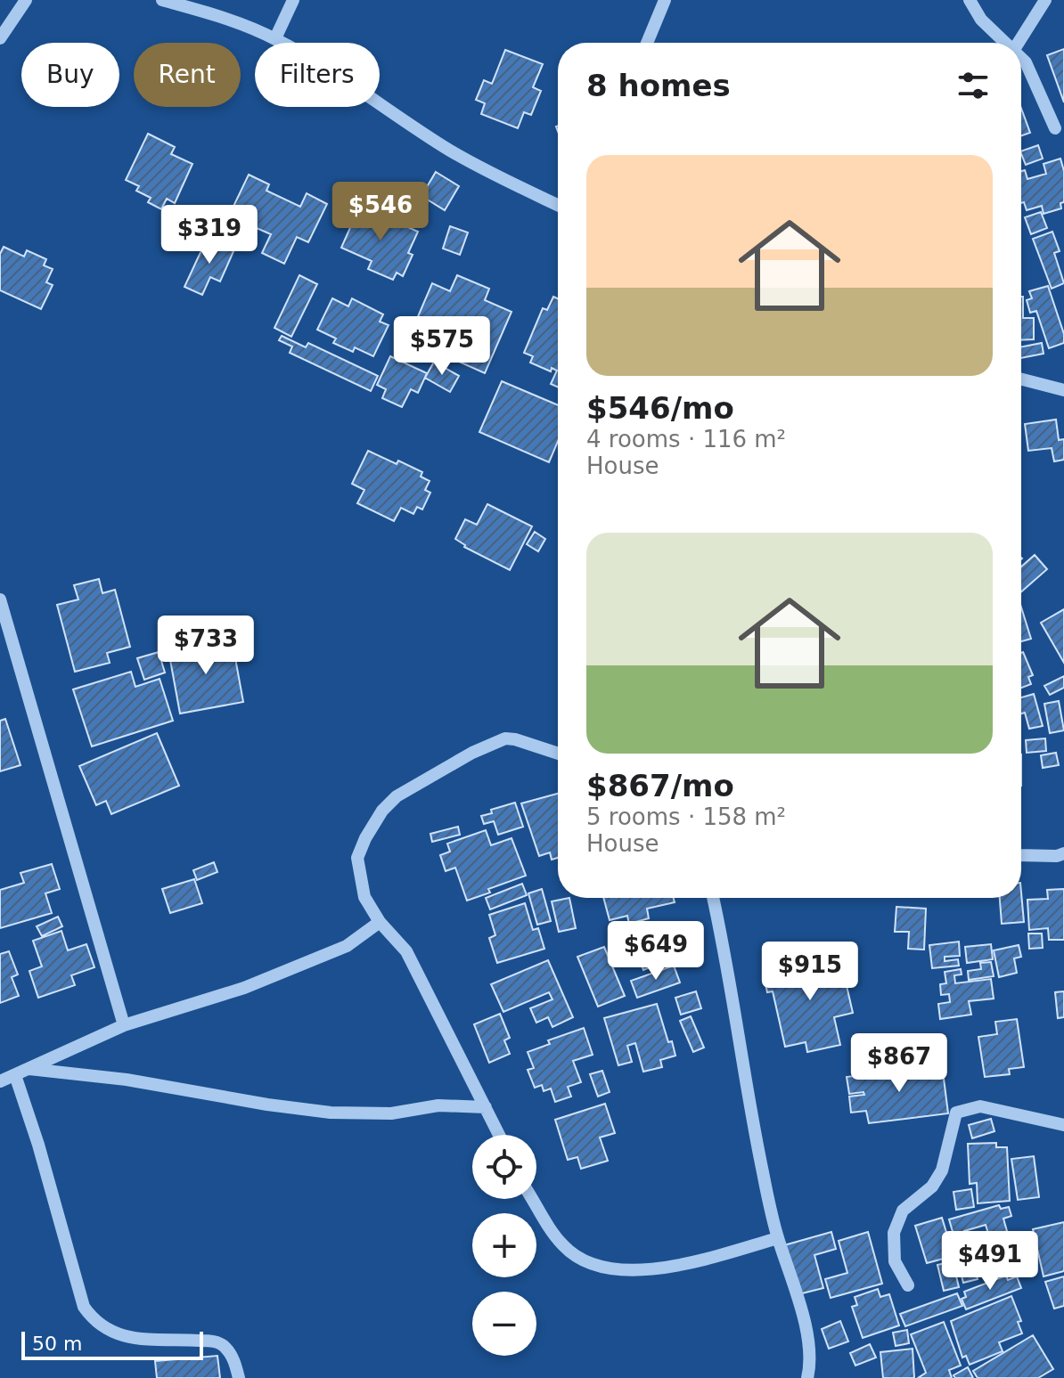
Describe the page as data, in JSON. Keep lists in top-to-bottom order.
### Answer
{
  "scale_bar": "50 m",
  "page": {
    "chip": ["Buy", "Rent", "Filters"],
    "heading": "8 homes",
    "list": [
      {
        "name": "$546/mo",
        "note": "4 rooms · 116 m² · House"
      },
      {
        "name": "$867/mo",
        "note": "5 rooms · 158 m² · House"
      }
    ],
    "price": [
      "$546",
      "$319",
      "$575",
      "$733",
      "$649",
      "$915",
      "$867",
      "$491"
    ],
    "map_buttons": ["+", "−"],
    "scale": "50 m"
  }
}
